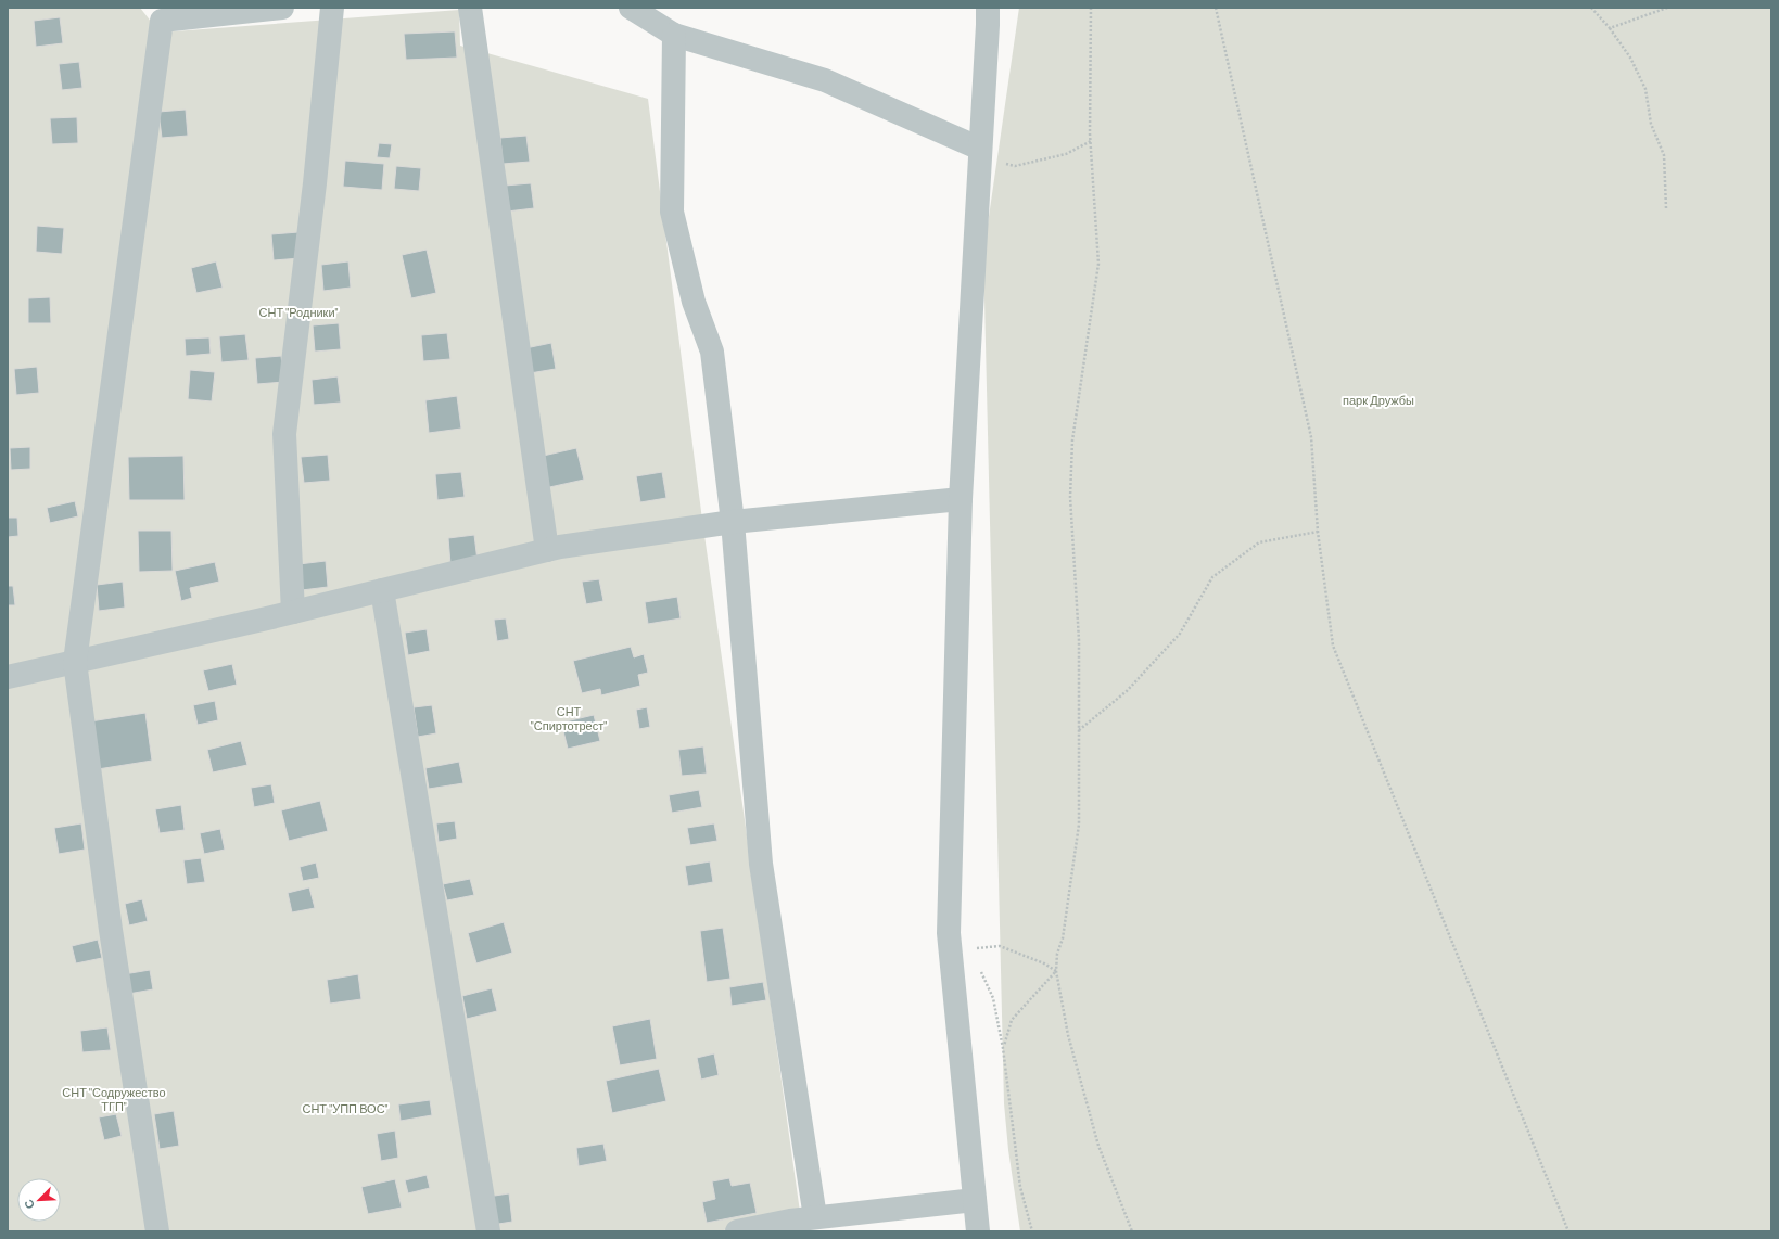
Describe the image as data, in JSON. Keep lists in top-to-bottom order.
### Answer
{
  "parks": [
    "СНТ \"Родники\"",
    "парк Дружбы",
    "СНТ \"Спиртотрест\"",
    "СНТ \"Содружество ТГП\"",
    "СНТ \"УПП ВОС\""
  ],
  "north": "bottom left"
}
